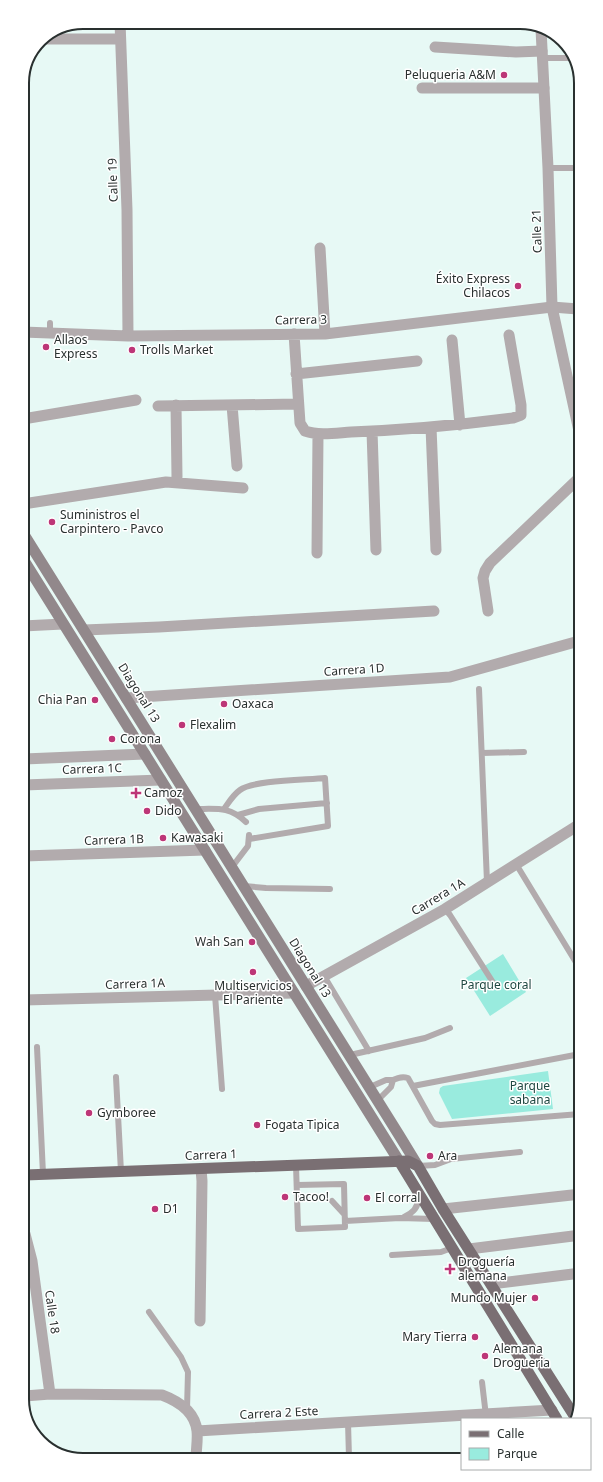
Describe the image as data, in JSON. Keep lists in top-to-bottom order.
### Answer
{
  "streets": {
    "main road": ["Diagonal 13", "Carrera 1"],
    "street": [
      "Calle 19",
      "Calle 21",
      "Carrera 3",
      "Carrera 1D",
      "Carrera 1C",
      "Carrera 1B",
      "Carrera 1A",
      "Calle 18",
      "Carrera 2 Este"
    ]
  },
  "crossings": [
    ["Calle 19", "Carrera 3"],
    ["Calle 21", "Carrera 3"],
    ["Carrera 1D", "Diagonal 13"],
    ["Diagonal 13", "Carrera 1A"],
    ["Diagonal 13", "Carrera 1"]
  ],
  "parks": ["Parque coral", "Parque sabana"],
  "places": {
    "other": [
      "Peluqueria A&M",
      "Éxito Express Chilacos",
      "Allaos Express",
      "Trolls Market",
      "Suministros el Carpintero - Pavco",
      "Chia Pan",
      "Oaxaca",
      "Flexalim",
      "Corona",
      "Dido",
      "Kawasaki",
      "Wah San",
      "Multiservicios El Pariente",
      "Gymboree",
      "Fogata Tipica",
      "Ara",
      "Tacoo!",
      "El corral",
      "D1",
      "Mundo Mujer",
      "Mary Tierra",
      "Alemana Drogueria"
    ],
    "health": ["Camoz", "Droguería alemana"]
  },
  "legend": ["Calle", "Parque"]
}
